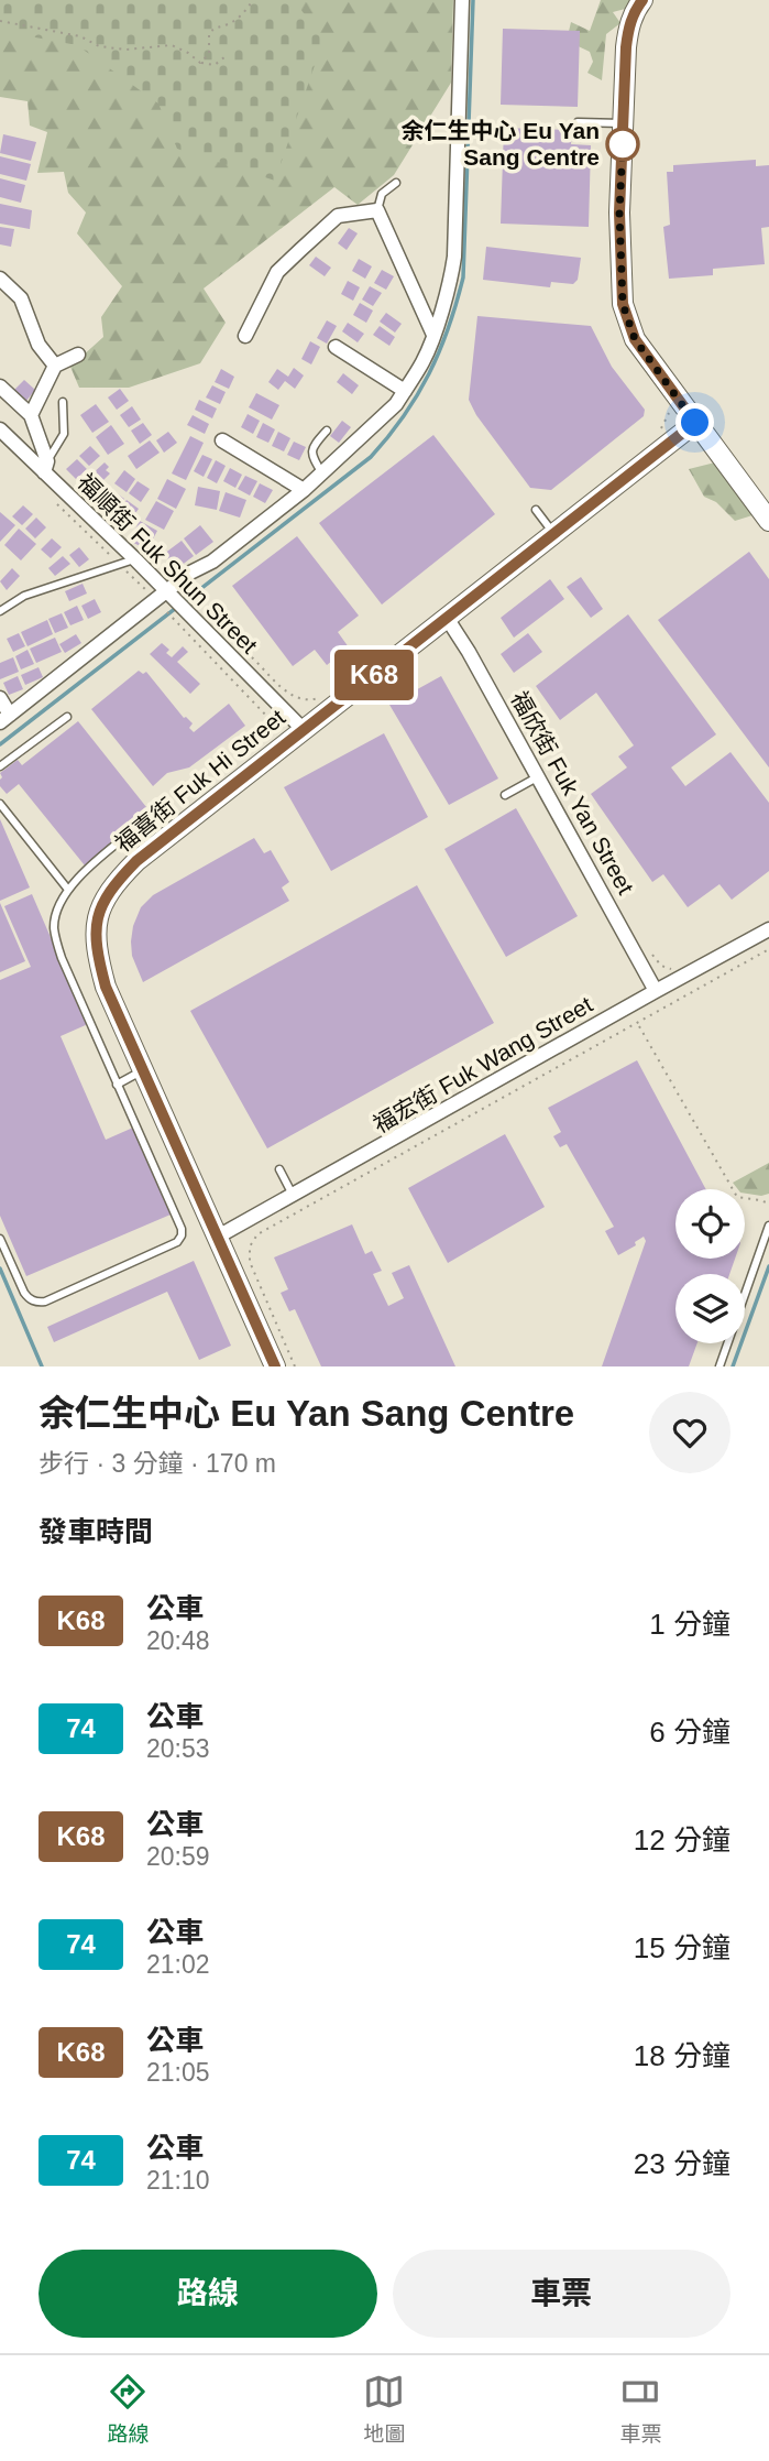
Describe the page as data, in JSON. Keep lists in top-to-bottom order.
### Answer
{
  "streets": {
    "street": [
      "福順街 Fuk Shun Street",
      "福喜街 Fuk Hi Street",
      "福欣街 Fuk Yan Street",
      "福宏街 Fuk Wang Street"
    ]
  },
  "crossings": [
    ["福順街 Fuk Shun Street", "福喜街 Fuk Hi Street"],
    ["福喜街 Fuk Hi Street", "福欣街 Fuk Yan Street"],
    ["福喜街 Fuk Hi Street", "福宏街 Fuk Wang Street"],
    ["福欣街 Fuk Yan Street", "福宏街 Fuk Wang Street"]
  ],
  "places": ["余仁生中心 Eu Yan Sang Centre"],
  "lines": ["bus line K68"],
  "page": {
    "on_map": "K68",
    "heading": [
      ["余仁生中心 Eu Yan Sang Centre", "步行 · 3 分鐘 · 170 m"],
      "發車時間"
    ],
    "list": [
      {
        "mark": "K68",
        "name": "公車",
        "note": "20:48",
        "value": "1 分鐘"
      },
      {
        "mark": "74",
        "name": "公車",
        "note": "20:53",
        "value": "6 分鐘"
      },
      {
        "mark": "K68",
        "name": "公車",
        "note": "20:59",
        "value": "12 分鐘"
      },
      {
        "mark": "74",
        "name": "公車",
        "note": "21:02",
        "value": "15 分鐘"
      },
      {
        "mark": "K68",
        "name": "公車",
        "note": "21:05",
        "value": "18 分鐘"
      },
      {
        "mark": "74",
        "name": "公車",
        "note": "21:10",
        "value": "23 分鐘"
      }
    ],
    "buttons": ["路線", "車票"],
    "tabs": ["路線", "地圖", "車票"]
  }
}
